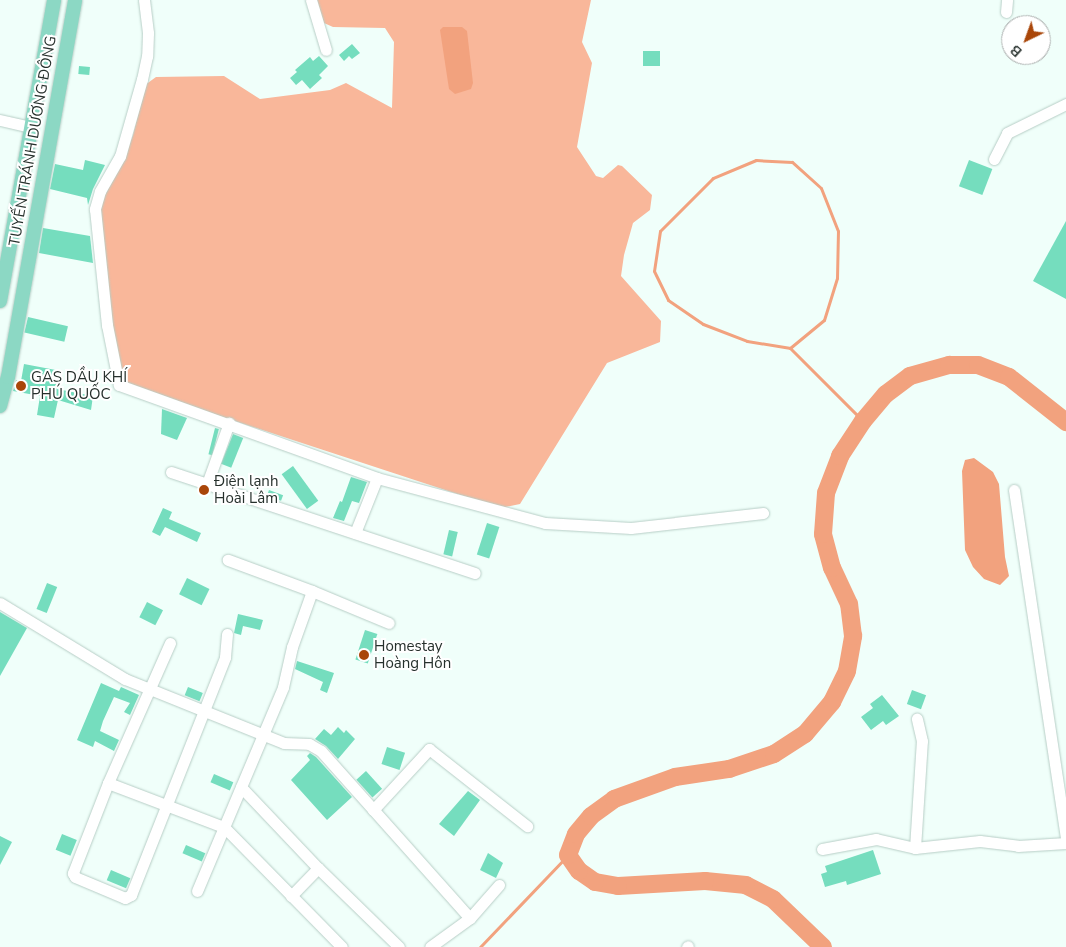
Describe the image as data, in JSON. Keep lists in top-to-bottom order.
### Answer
{
  "streets": {
    "main road": ["TUYẾN TRÁNH DƯƠNG ĐÔNG"]
  },
  "places": ["GAS DẦU KHÍ PHÚ QUỐC", "Điện lạnh Hoài Lâm", "Homestay Hoàng Hôn"],
  "north": "bottom left"
}
